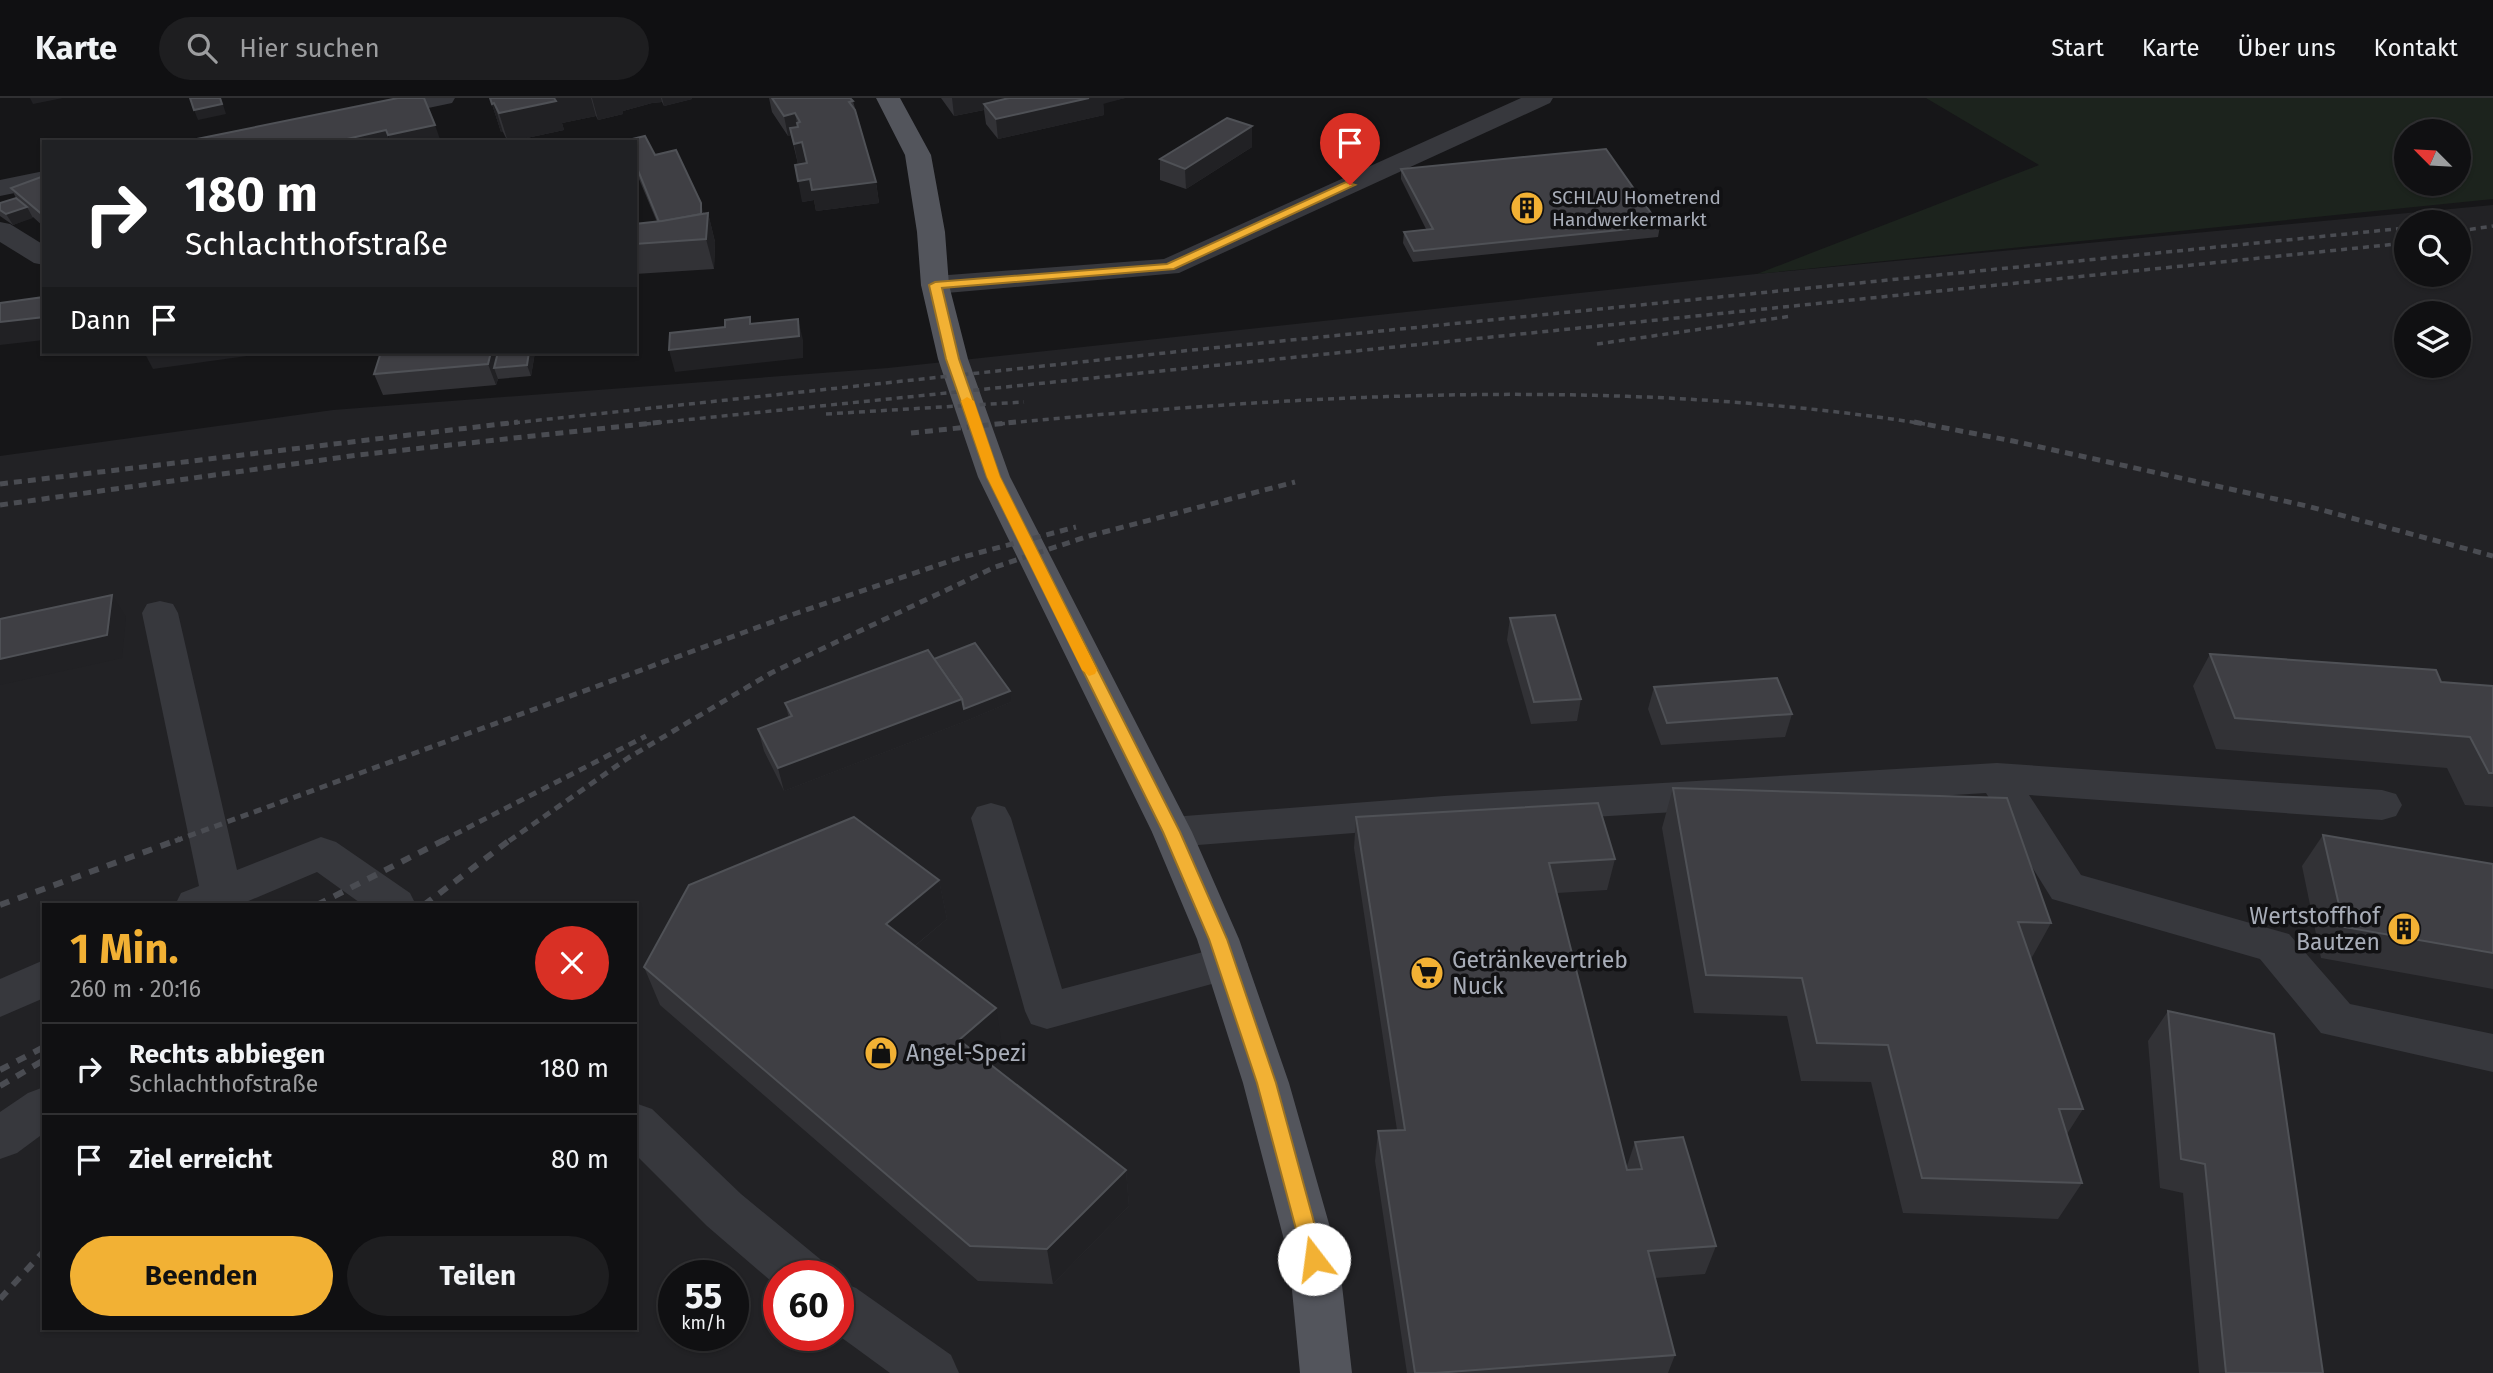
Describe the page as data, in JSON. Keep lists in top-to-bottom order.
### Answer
{
  "places": {
    "building": ["SCHLAU Hometrend Handwerkermarkt", "Wertstoffhof Bautzen"],
    "supermarket": ["Getränkevertrieb Nuck"],
    "shop": ["Angel-Spezi"]
  },
  "north": "top left",
  "page": {
    "header": "Karte",
    "search": "Hier suchen",
    "nav": [
      "Start",
      "Karte",
      "Über uns",
      "Kontakt"
    ],
    "turn": ["180 m", "Schlachthofstraße"],
    "then": "Dann",
    "heading": ["1 Min.", "260 m · 20:16"],
    "list": [
      {
        "name": "Rechts abbiegen",
        "note": "Schlachthofstraße",
        "value": "180 m"
      },
      {
        "name": "Ziel erreicht",
        "value": "80 m"
      }
    ],
    "buttons": ["Beenden", "Teilen"],
    "speed": "55 km/h",
    "limit": "60"
  }
}
